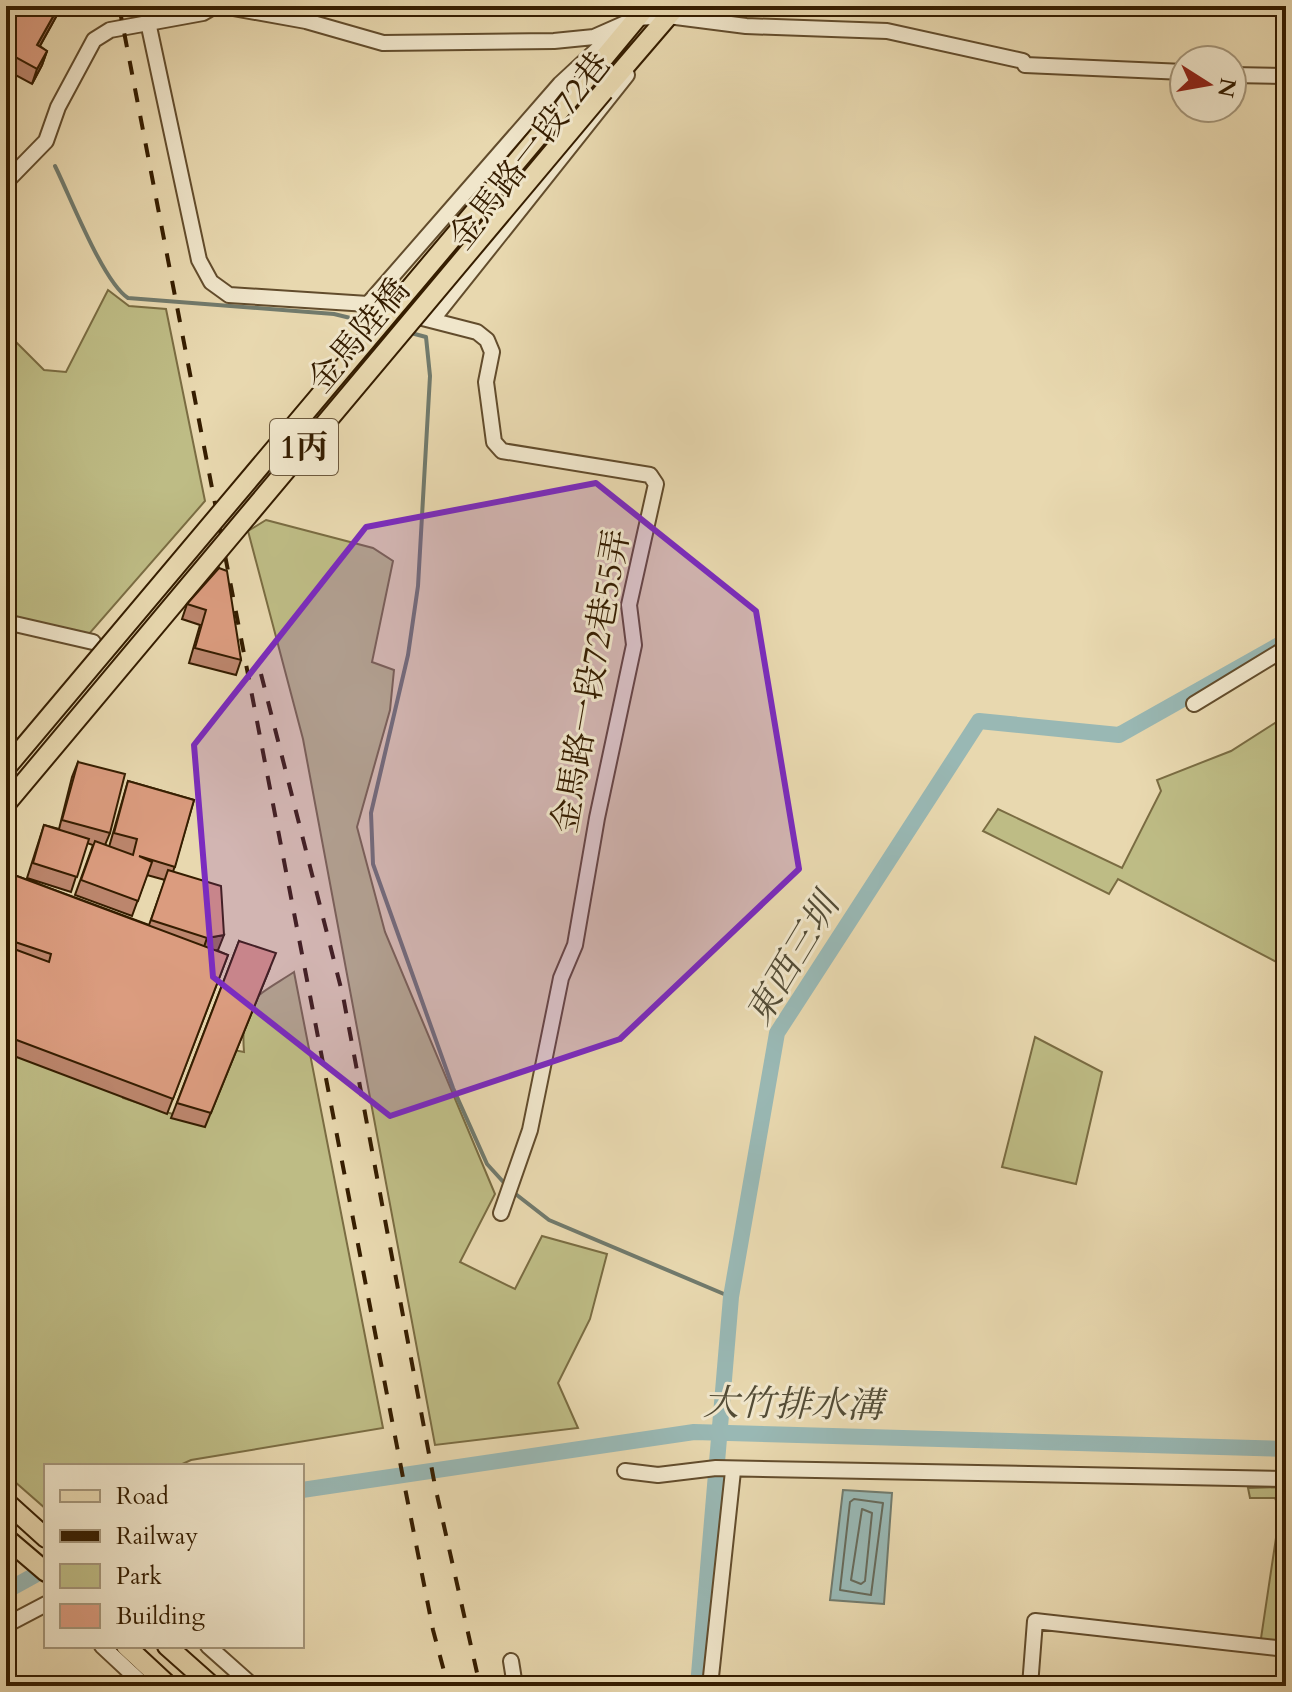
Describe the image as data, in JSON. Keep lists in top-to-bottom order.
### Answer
{
  "streets": {
    "main road": ["金馬陸橋", "1丙"],
    "street": ["金馬路一段72巷", "金馬路一段72巷55弄"]
  },
  "crossings": [
    ["金馬路一段72巷", "金馬陸橋"],
    ["金馬路一段72巷", "金馬路一段72巷55弄"]
  ],
  "water": ["東西三圳", "大竹排水溝"],
  "legend": [
    "Road",
    "Railway",
    "Park",
    "Building"
  ],
  "north": "right"
}
